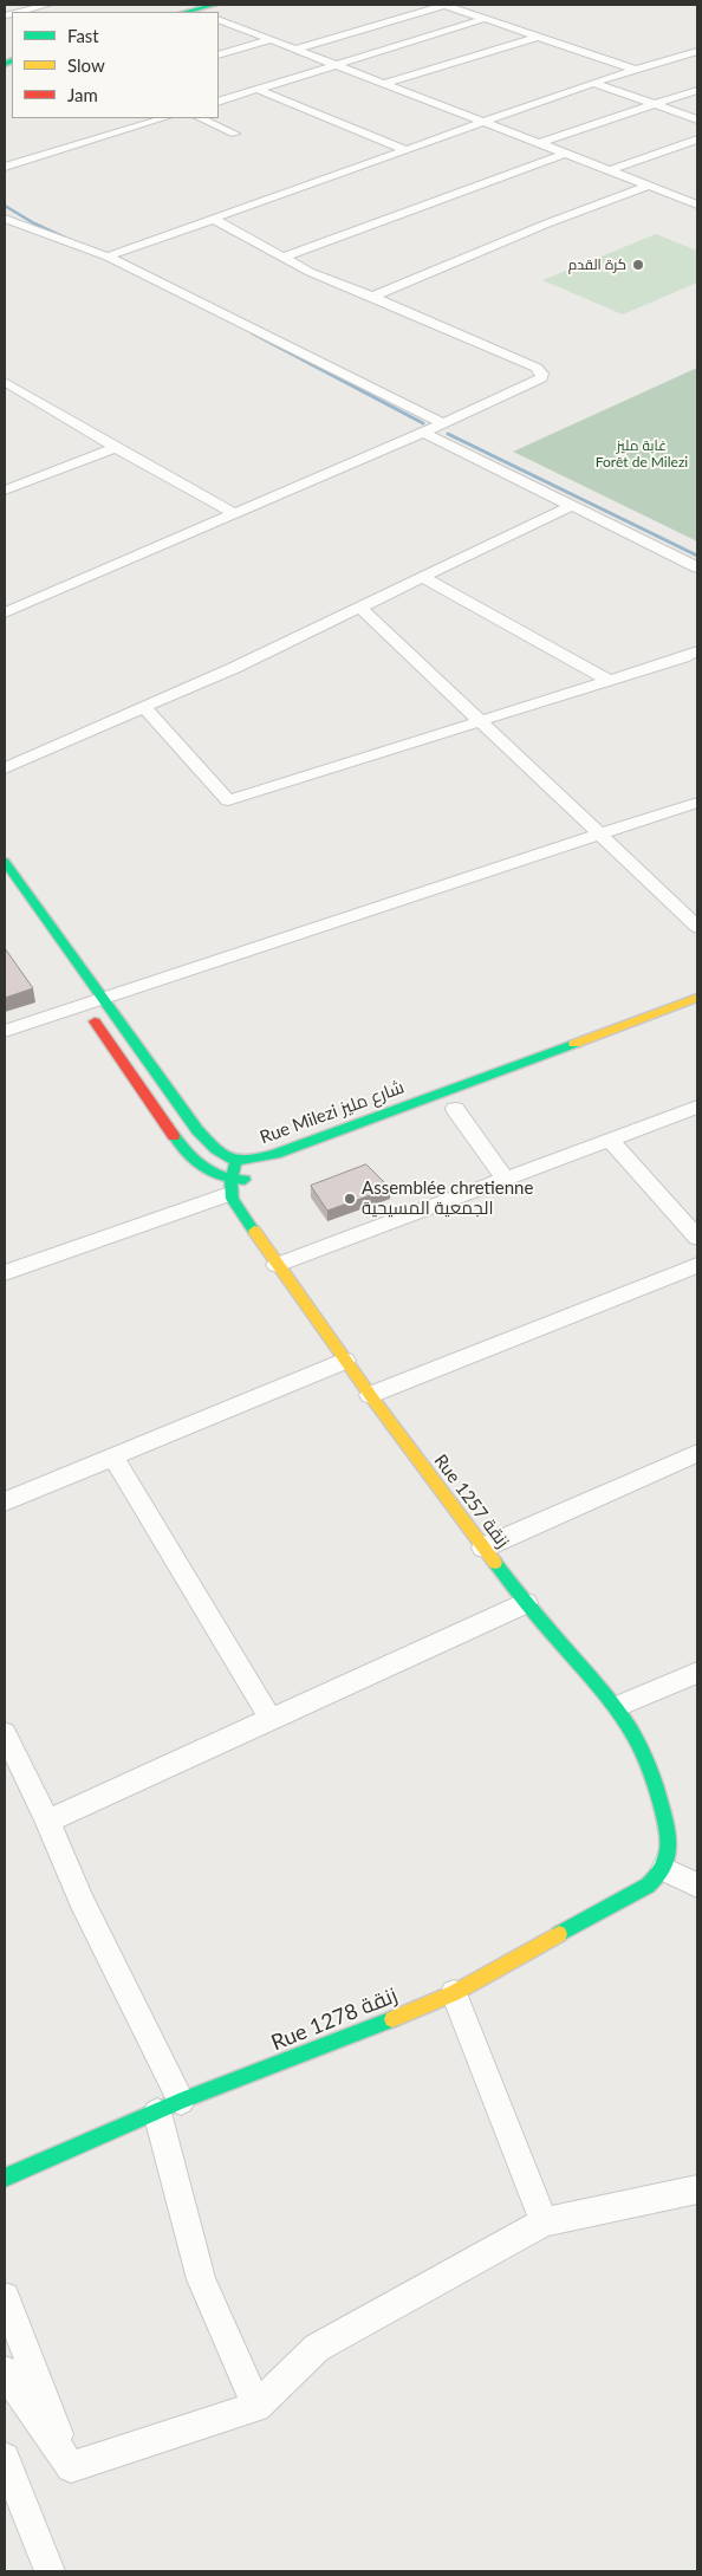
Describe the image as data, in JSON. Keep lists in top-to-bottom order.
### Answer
{
  "streets": {
    "street": ["Rue Milezi شارع مليز", "Rue 1257 زنقة", "Rue 1278 زنقة"]
  },
  "crossings": [
    ["Rue 1257 زنقة", "Rue 1278 زنقة"]
  ],
  "parks": ["غابة مليز Forêt de Milezi"],
  "places": ["كرة القدم", "Assemblée chretienne الجمعية المسيحية"],
  "legend": ["Fast", "Slow", "Jam"]
}
